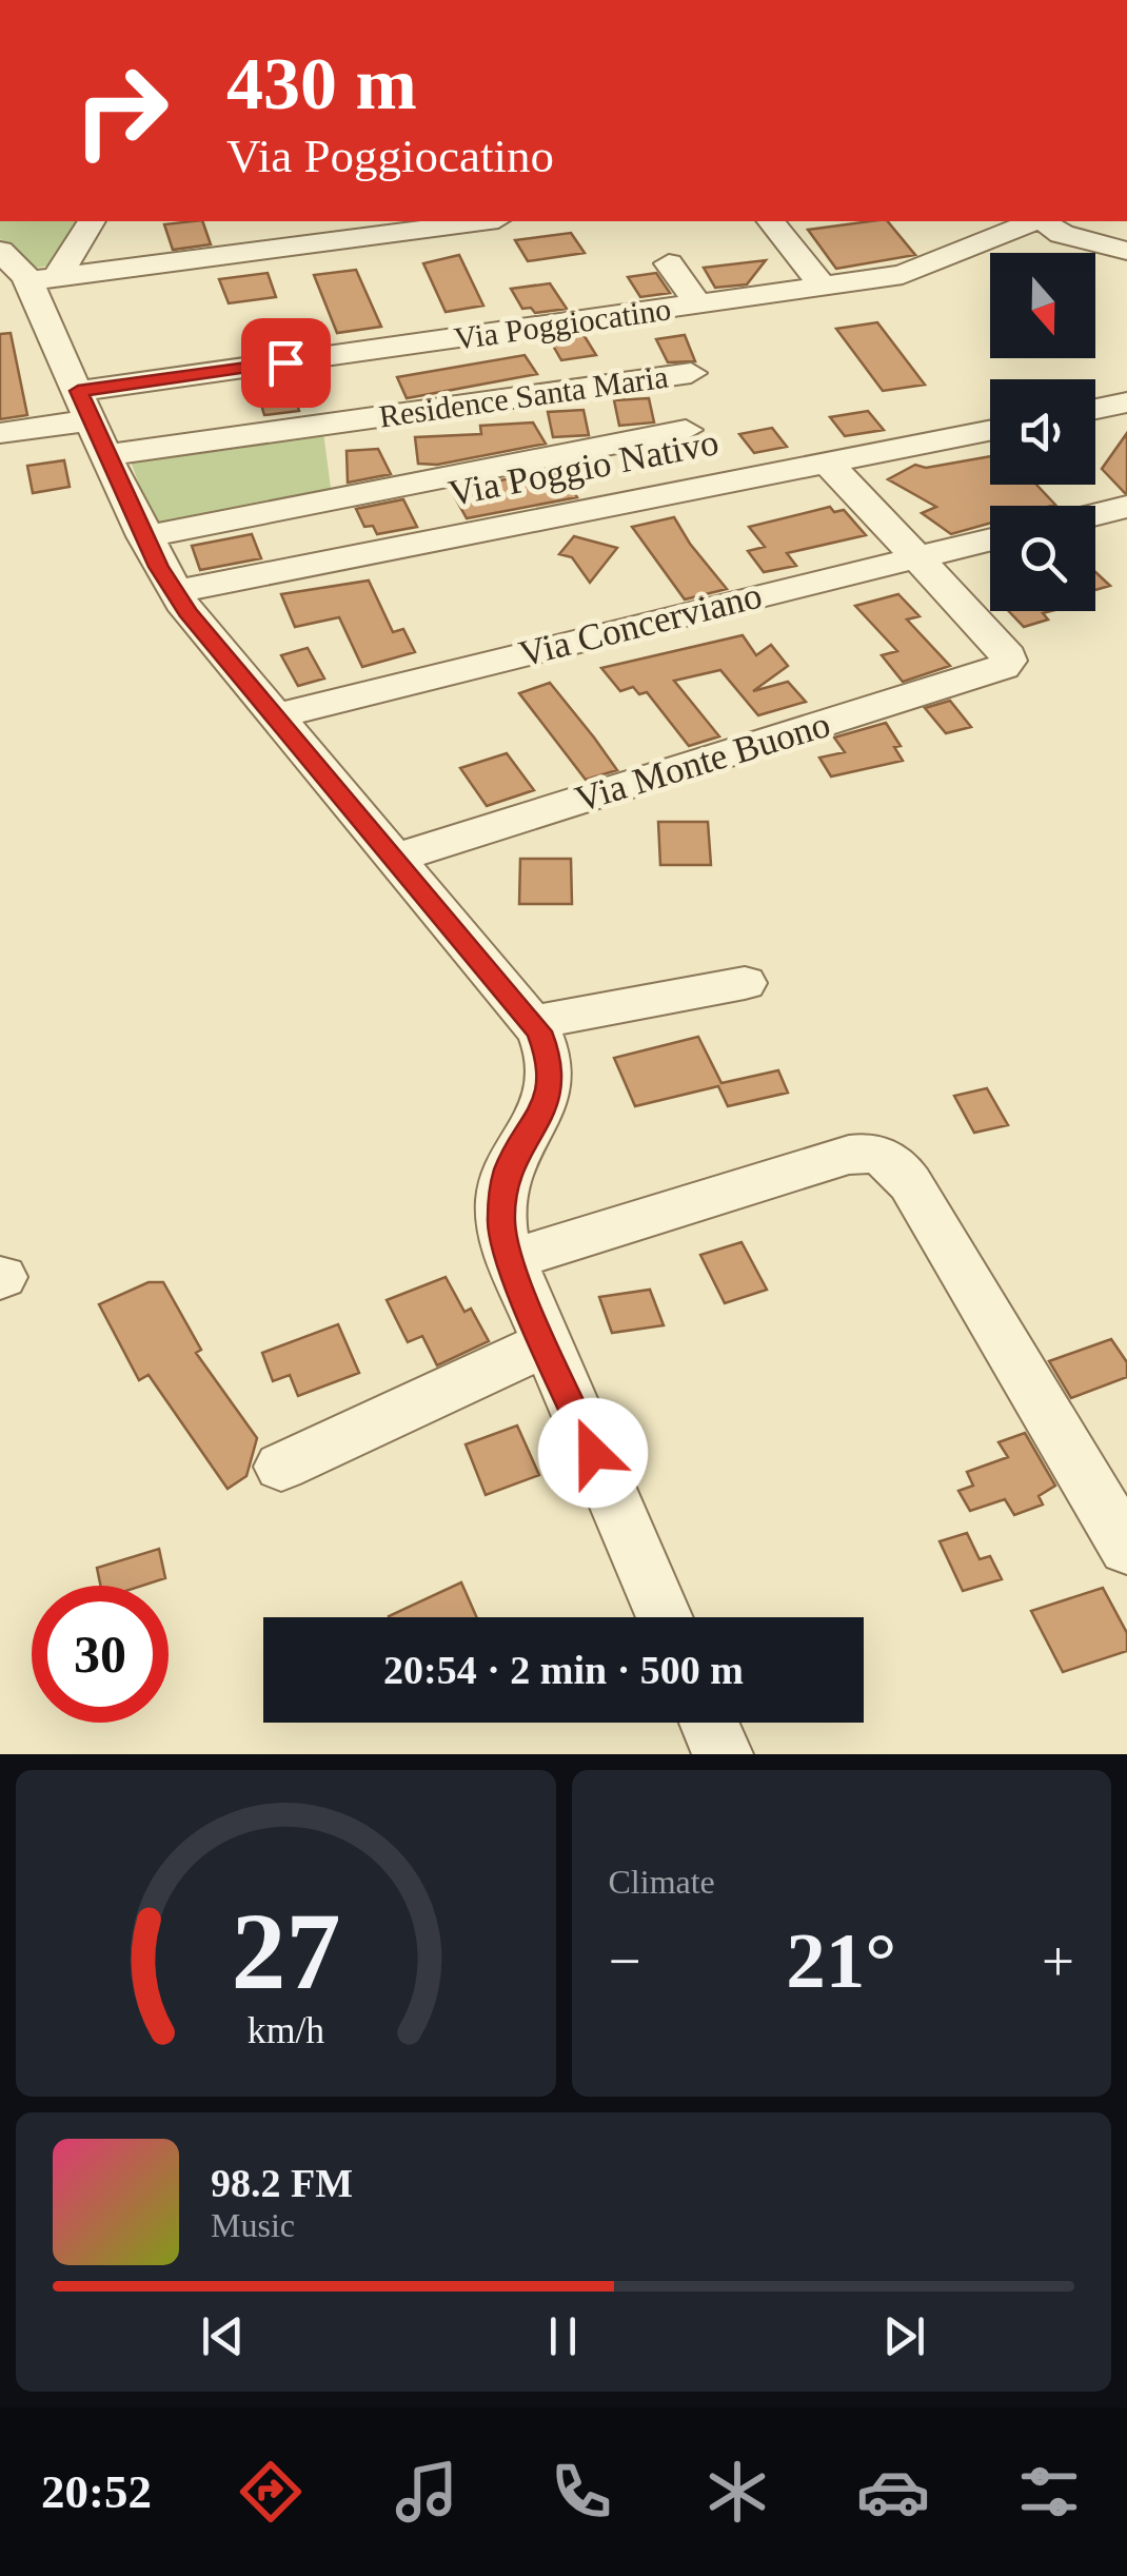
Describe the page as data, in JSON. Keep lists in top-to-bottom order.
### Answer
{
  "streets": {
    "street": [
      "Via Poggiocatino",
      "Residence Santa Maria",
      "Via Poggio Nativo",
      "Via Concerviano",
      "Via Monte Buono"
    ]
  },
  "crossings": [
    ["Via Poggiocatino", "Residence Santa Maria"],
    ["Via Concerviano", "Via Monte Buono"]
  ],
  "north": "bottom",
  "page": {
    "turn": ["430 m", "Via Poggiocatino"],
    "limit": "30",
    "trip": "20:54 · 2 min · 500 m",
    "tile": "Climate",
    "heat": ["−", "21°", "+"],
    "song": ["98.2 FM", "Music"],
    "tabs": "20:52",
    "gauge": ["27", "km/h"]
  }
}
